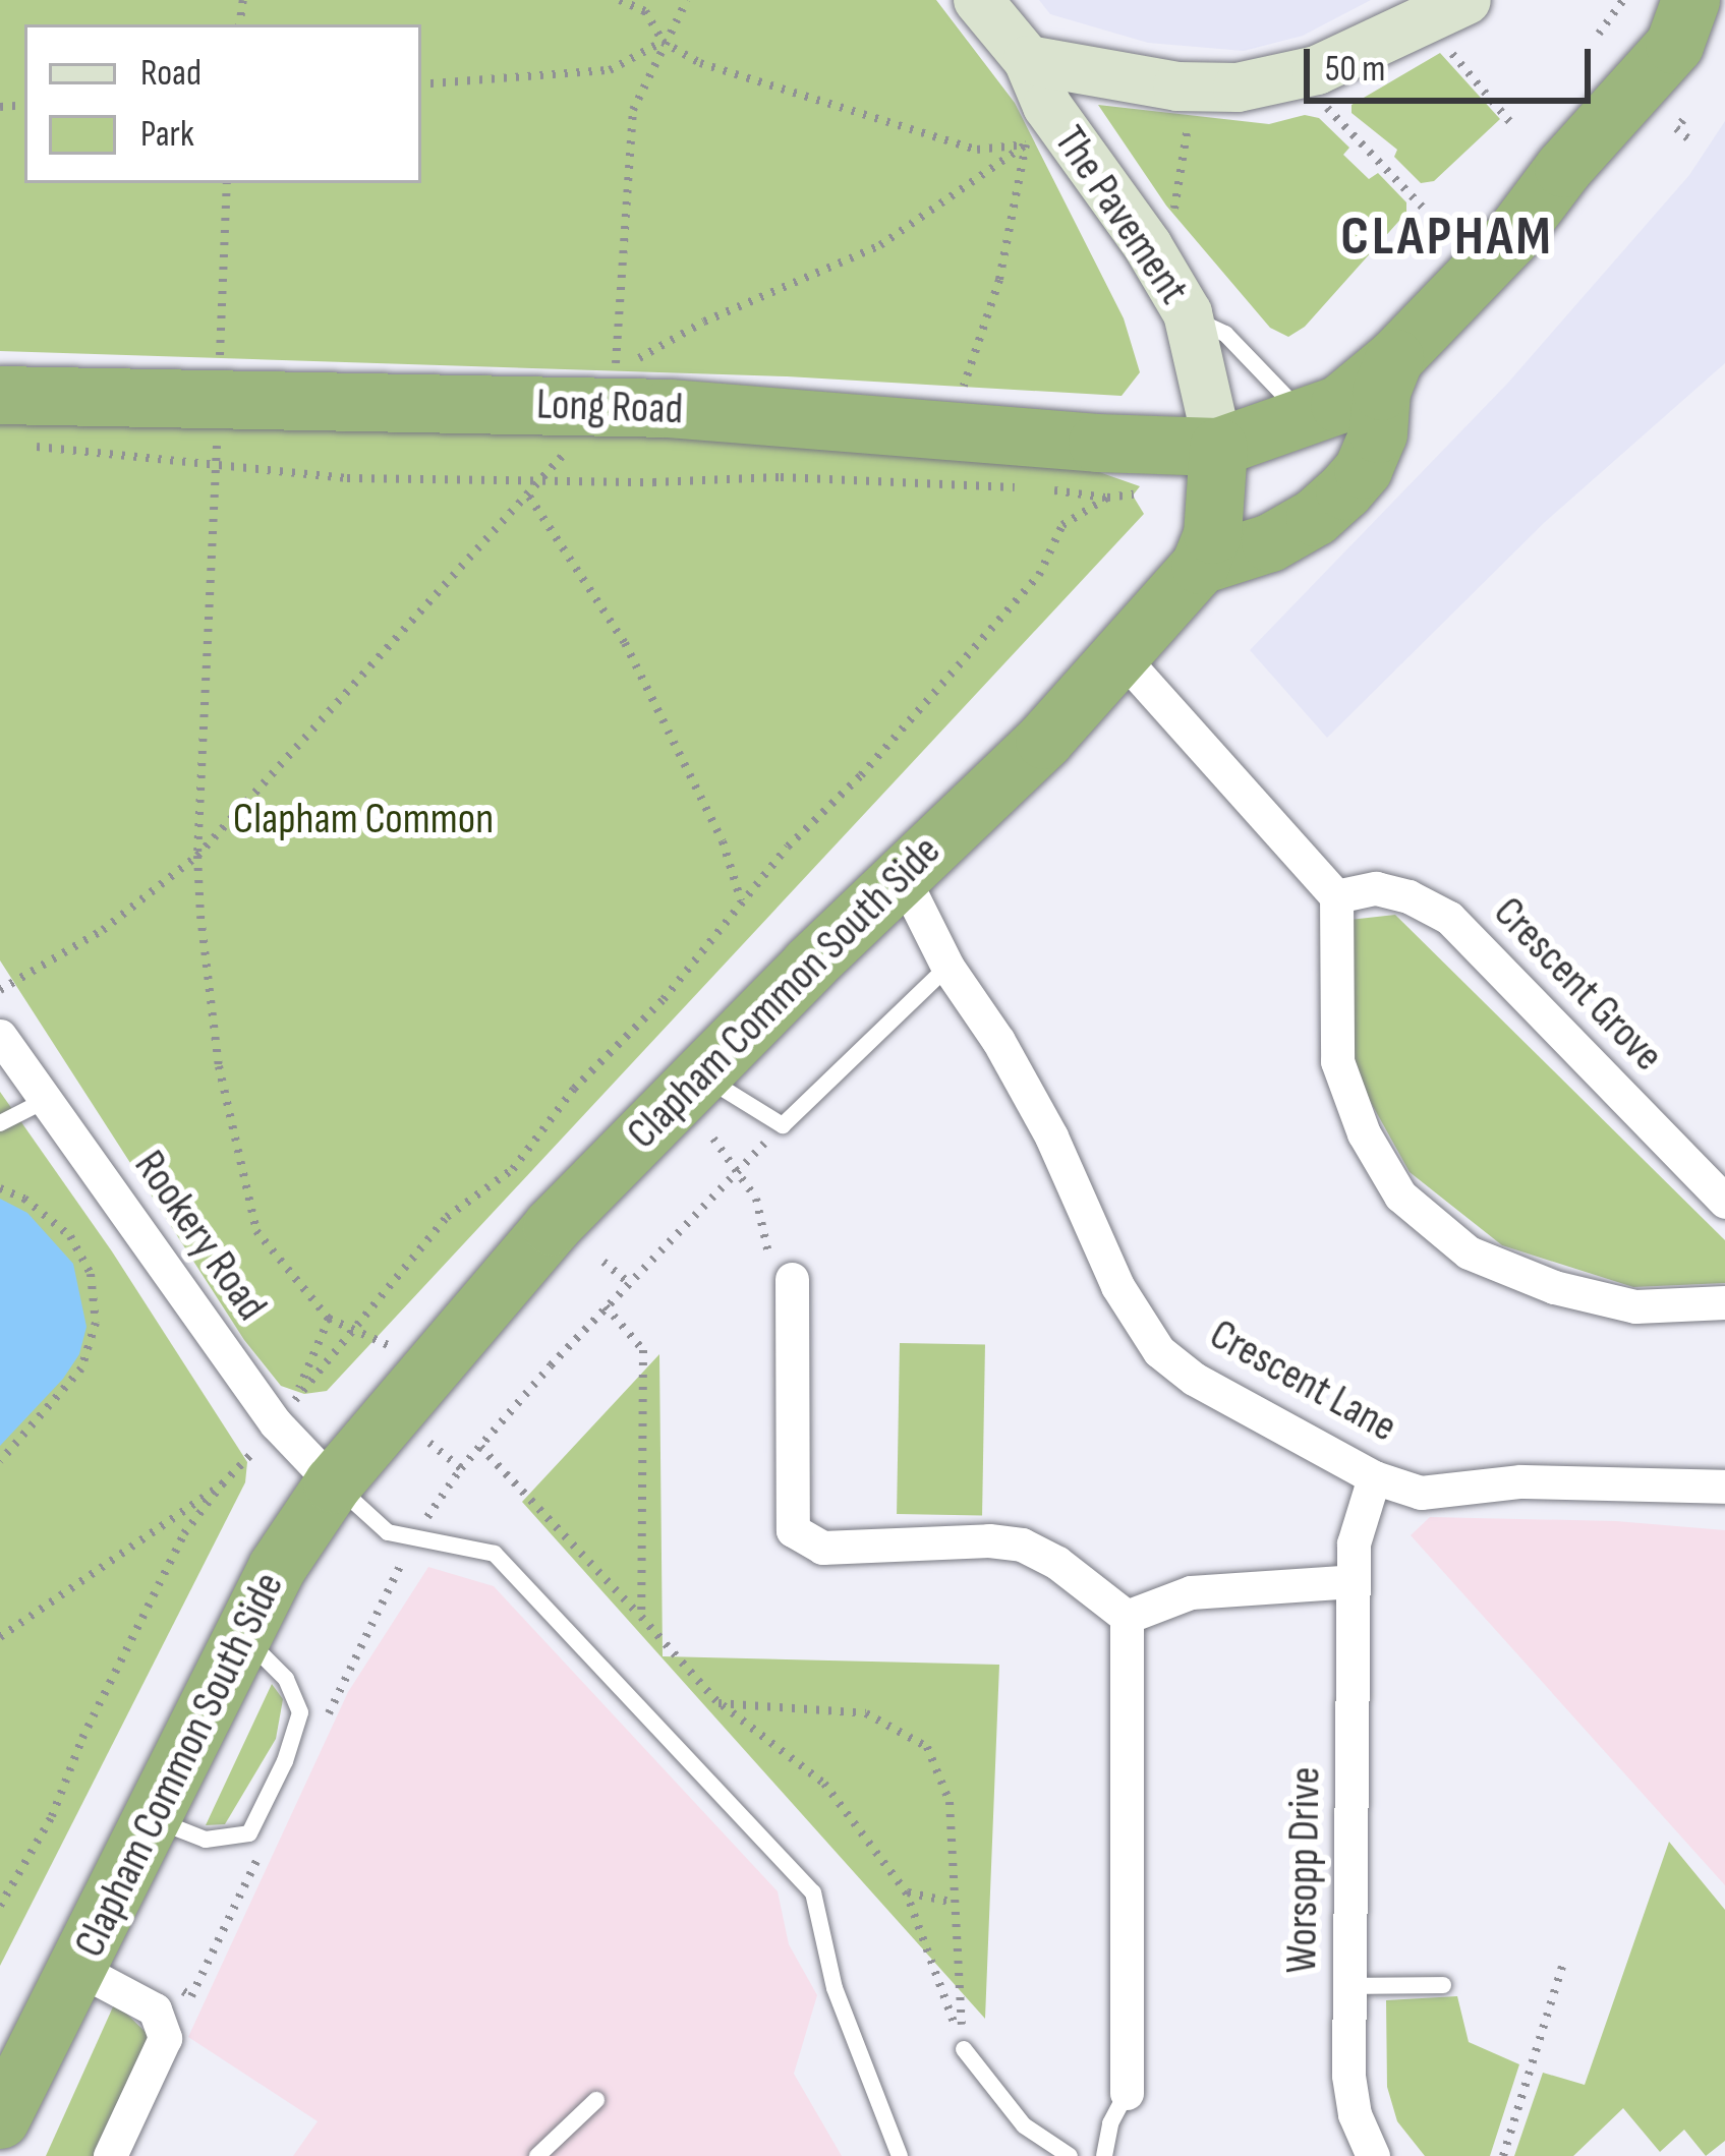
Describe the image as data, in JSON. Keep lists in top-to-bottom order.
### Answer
{
  "streets": {
    "highway": ["Long Road", "Clapham Common South Side"],
    "main road": ["The Pavement"],
    "street": [
      "Crescent Grove",
      "Rookery Road",
      "Crescent Lane",
      "Worsopp Drive"
    ]
  },
  "crossings": [
    ["The Pavement", "Long Road"],
    ["The Pavement", "Clapham Common South Side"],
    ["Long Road", "Clapham Common South Side"],
    ["Clapham Common South Side", "Rookery Road"],
    ["Clapham Common South Side", "Crescent Lane"],
    ["Crescent Lane", "Worsopp Drive"]
  ],
  "districts": ["CLAPHAM"],
  "parks": ["Clapham Common"],
  "legend": ["Road", "Park"],
  "scale_bar": "50 m"
}
